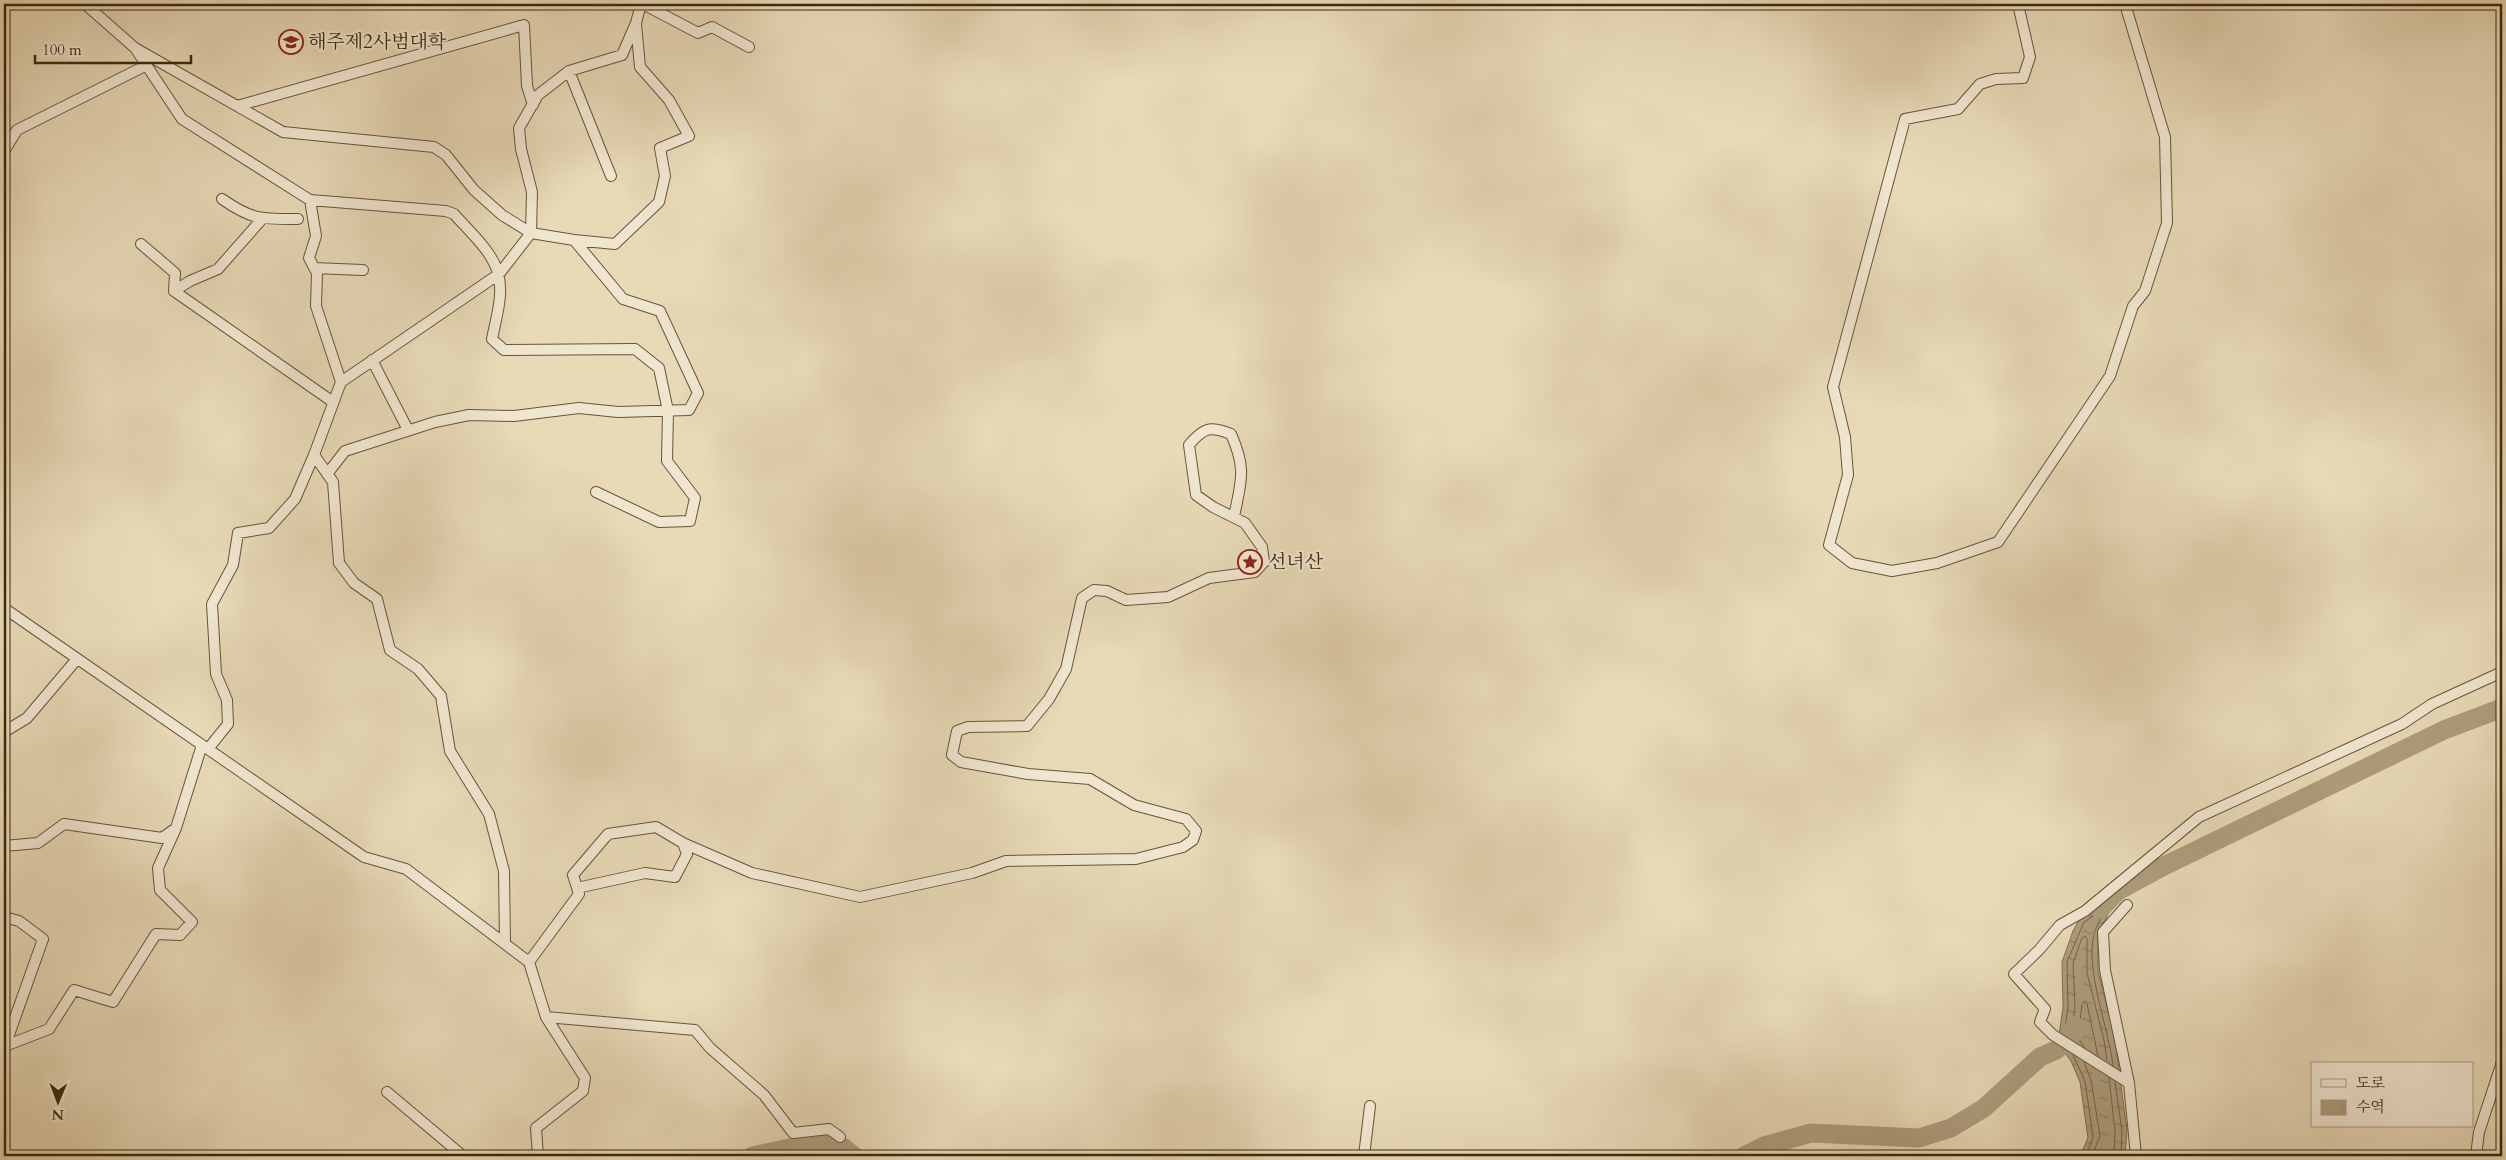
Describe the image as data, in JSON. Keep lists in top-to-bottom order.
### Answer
{
  "places": {
    "school or university": ["해주제2사범대학"],
    "place": ["선녀산"]
  },
  "legend": ["도로", "수역"],
  "scale_bar": "100 m",
  "north": "bottom"
}
